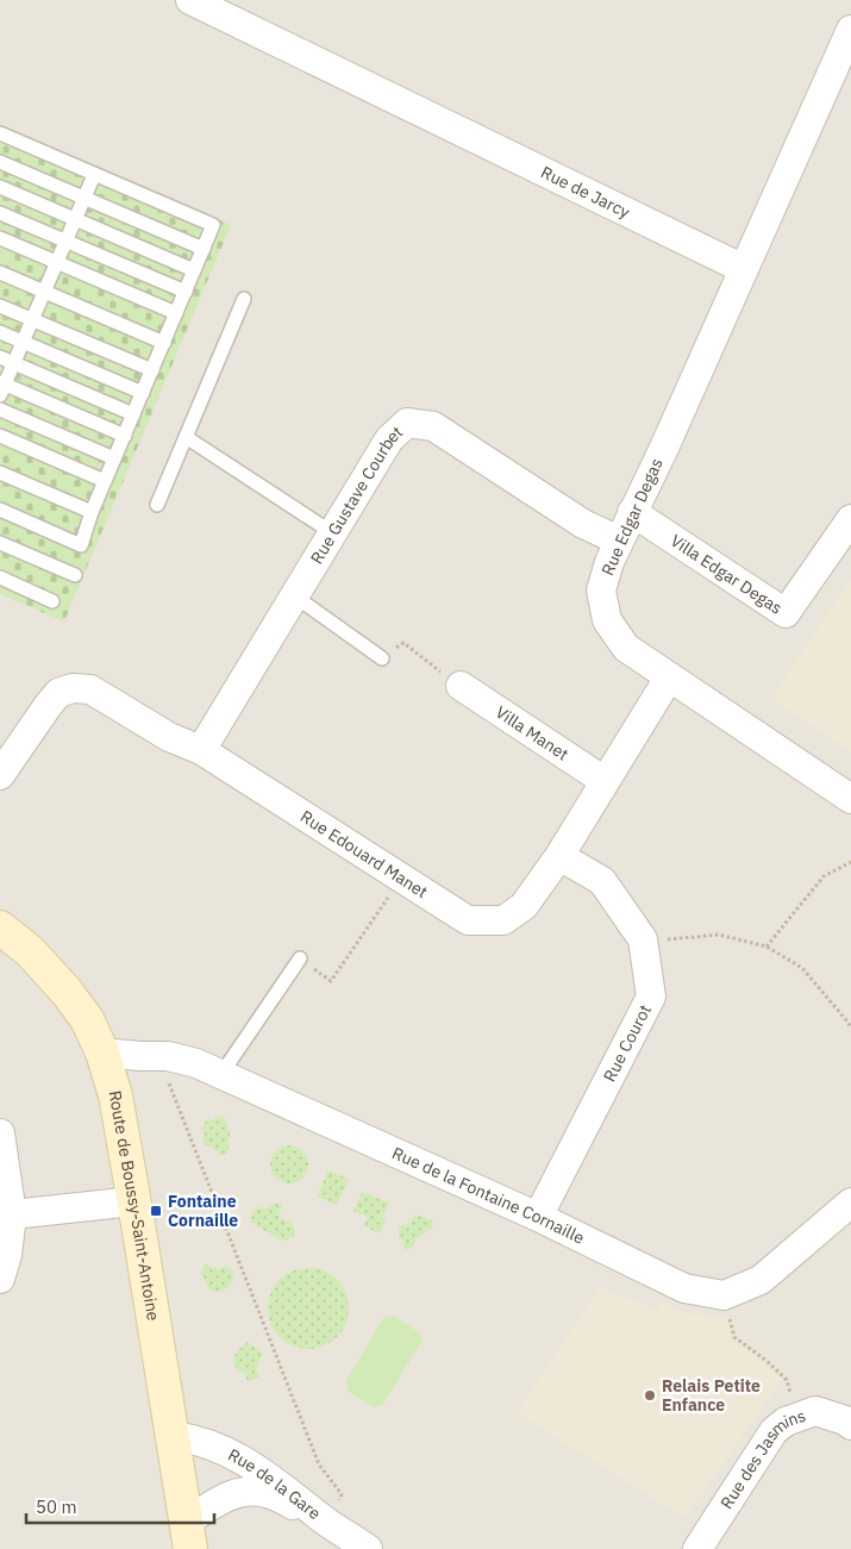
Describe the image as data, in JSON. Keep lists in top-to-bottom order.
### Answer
{
  "streets": {
    "main road": ["Route de Boussy-Saint-Antoine"],
    "street": [
      "Rue de Jarcy",
      "Rue Gustave Courbet",
      "Rue Edgar Degas",
      "Villa Edgar Degas",
      "Villa Manet",
      "Rue Edouard Manet",
      "Rue Courot",
      "Rue de la Fontaine Cornaille",
      "Rue des Jasmins",
      "Rue de la Gare"
    ]
  },
  "crossings": [
    ["Rue de Jarcy", "Rue Edgar Degas"],
    ["Rue Gustave Courbet", "Rue Edgar Degas"],
    ["Rue Gustave Courbet", "Rue Edouard Manet"],
    ["Rue Edgar Degas", "Villa Edgar Degas"],
    ["Rue Edgar Degas", "Rue Edouard Manet"],
    ["Villa Manet", "Rue Edouard Manet"],
    ["Rue Edouard Manet", "Rue Courot"],
    ["Rue Courot", "Rue de la Fontaine Cornaille"],
    ["Rue de la Fontaine Cornaille", "Route de Boussy-Saint-Antoine"],
    ["Route de Boussy-Saint-Antoine", "Rue de la Gare"]
  ],
  "places": {
    "transit": ["Fontaine Cornaille"],
    "other": ["Relais Petite Enfance"]
  },
  "scale_bar": "50 m"
}
